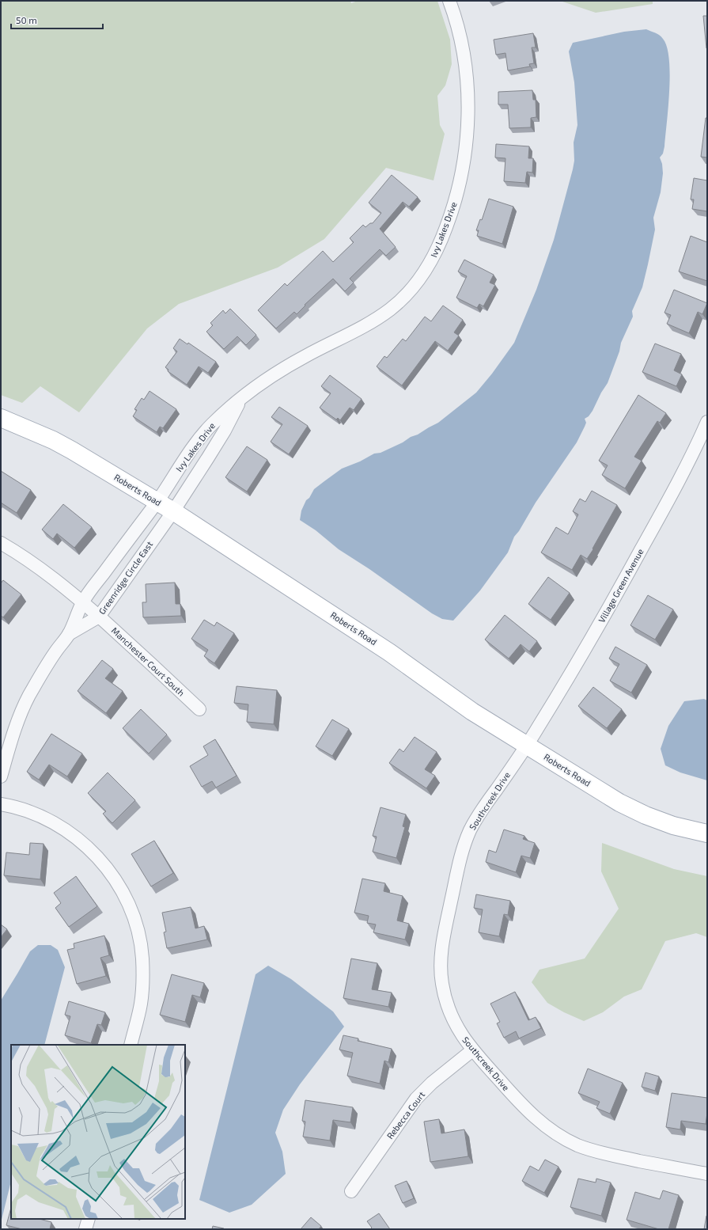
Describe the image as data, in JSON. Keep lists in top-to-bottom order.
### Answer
{
  "streets": {
    "main road": ["Roberts Road"],
    "street": [
      "Ivy Lakes Drive",
      "Greenridge Circle East",
      "Village Green Avenue",
      "Manchester Court South",
      "Southcreek Drive",
      "Rebecca Court"
    ]
  },
  "crossings": [
    ["Ivy Lakes Drive", "Roberts Road"],
    ["Ivy Lakes Drive", "Greenridge Circle East"],
    ["Roberts Road", "Greenridge Circle East"],
    ["Roberts Road", "Village Green Avenue"],
    ["Roberts Road", "Southcreek Drive"],
    ["Greenridge Circle East", "Manchester Court South"],
    ["Village Green Avenue", "Southcreek Drive"],
    ["Southcreek Drive", "Rebecca Court"]
  ],
  "scale_bar": "50 m"
}
